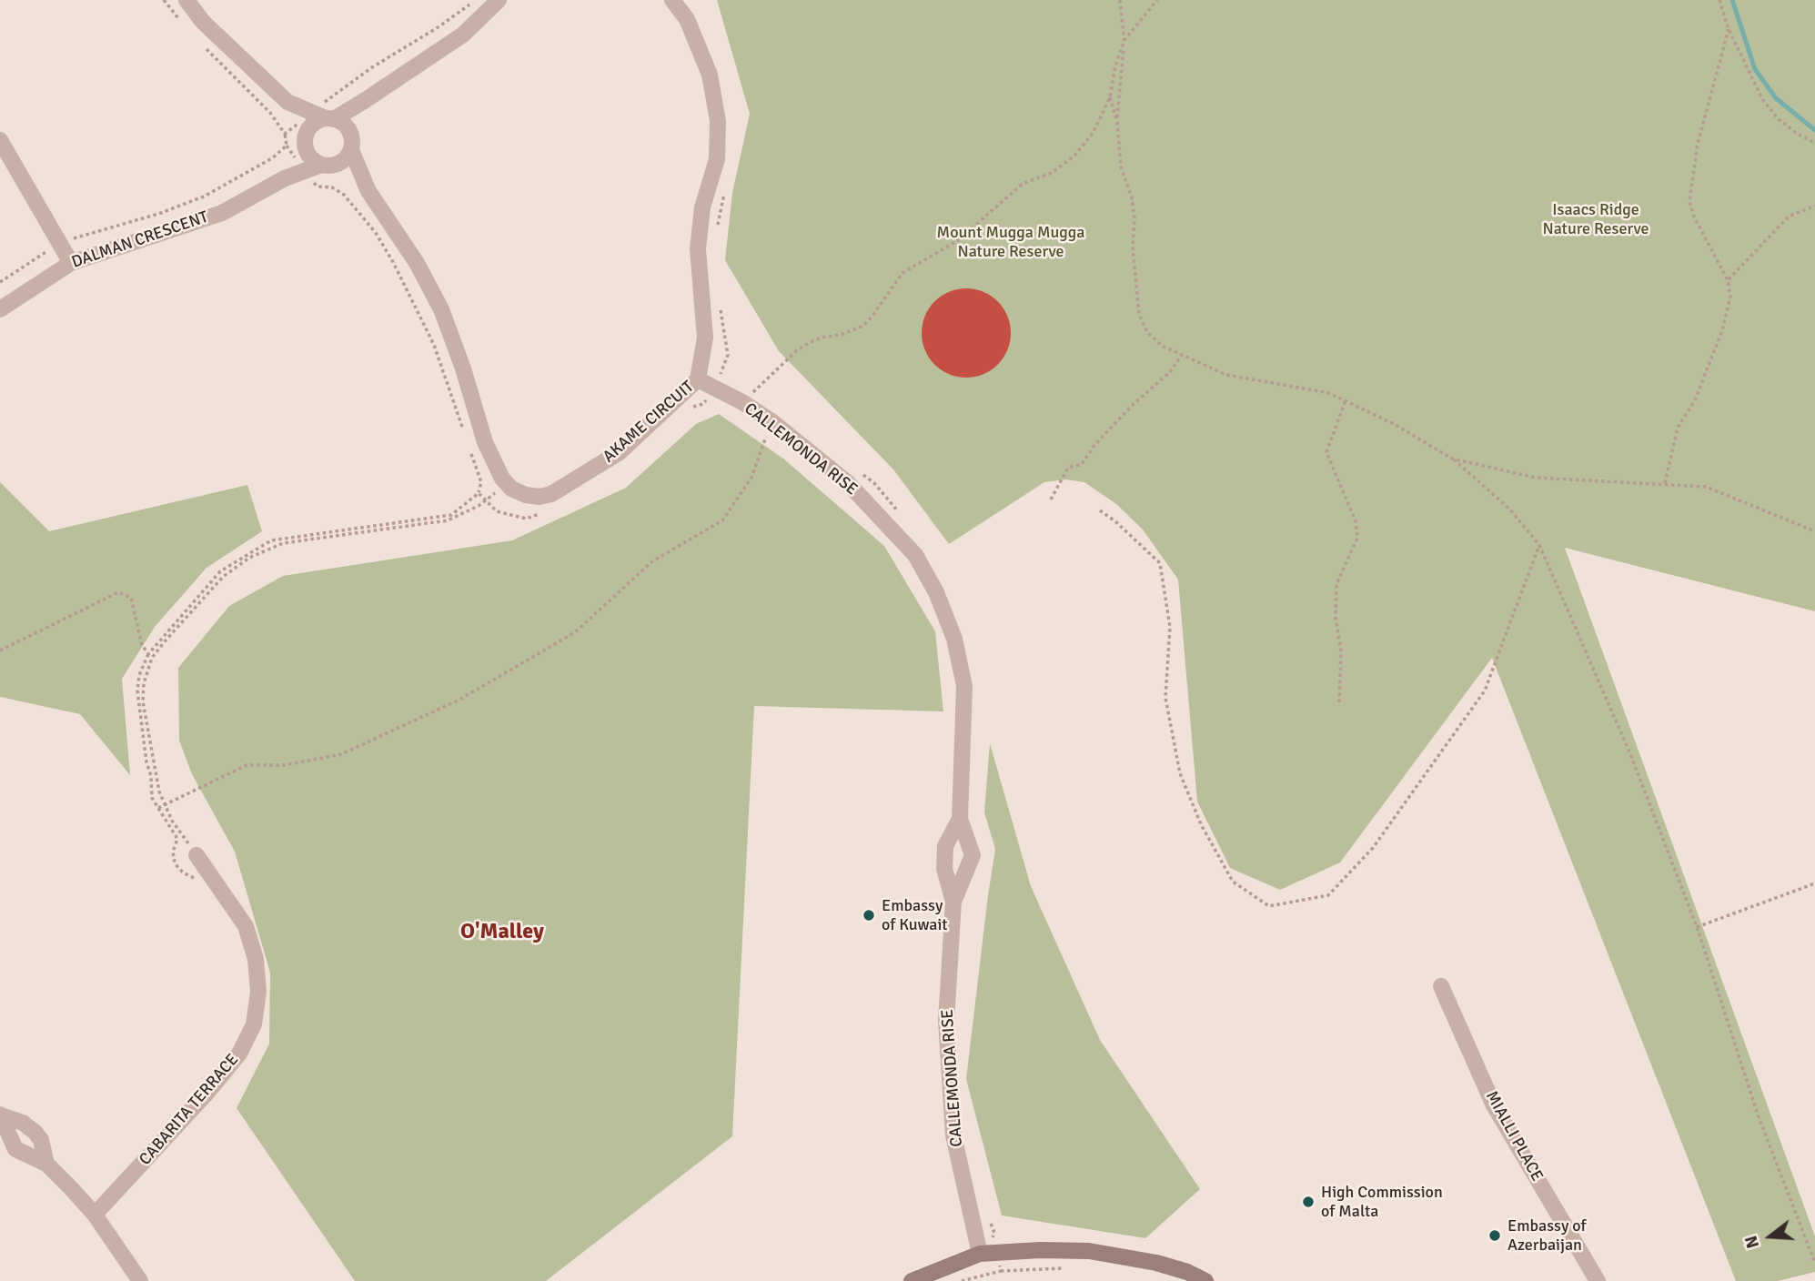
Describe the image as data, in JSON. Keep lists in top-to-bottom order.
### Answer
{
  "streets": {
    "street": [
      "DALMAN CRESCENT",
      "AKAME CIRCUIT",
      "CALLEMONDA RISE",
      "CABARITA TERRACE",
      "MIALLI PLACE"
    ]
  },
  "crossings": [
    ["AKAME CIRCUIT", "CALLEMONDA RISE"]
  ],
  "districts": ["O'Malley"],
  "parks": ["Isaacs Ridge Nature Reserve", "Mount Mugga Mugga Nature Reserve"],
  "places": ["Embassy of Kuwait", "High Commission of Malta", "Embassy of Azerbaijan"],
  "north": "left"
}
